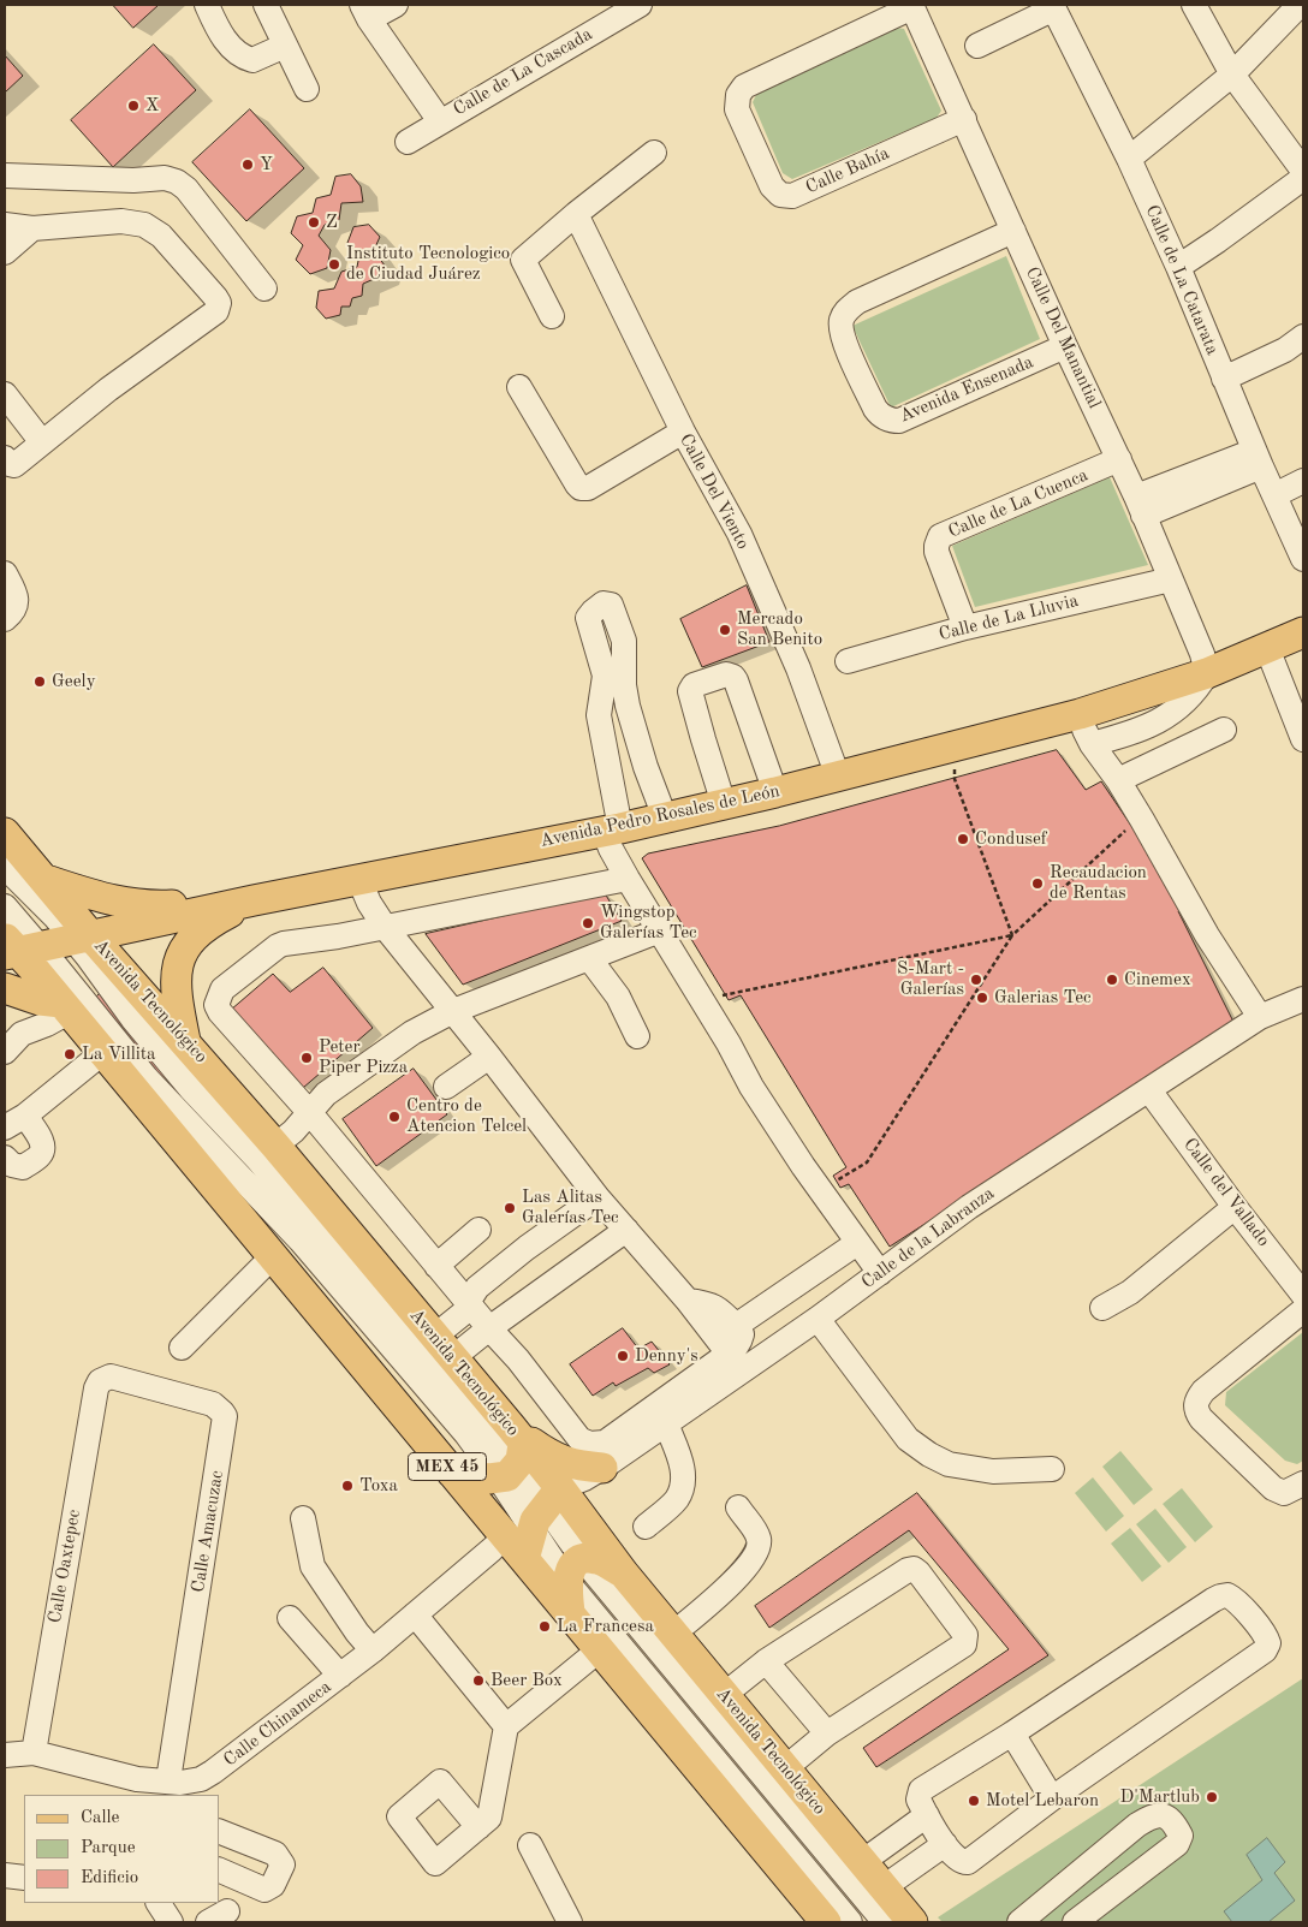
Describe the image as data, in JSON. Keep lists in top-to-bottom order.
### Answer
{
  "streets": {
    "main road": ["Avenida Pedro Rosales de León", "Avenida Tecnológico", "MEX 45"],
    "street": [
      "Calle de La Cascada",
      "Calle Bahía",
      "Calle de La Catarata",
      "Calle Del Manantial",
      "Avenida Ensenada",
      "Calle Del Viento",
      "Calle de La Cuenca",
      "Calle de La Lluvia",
      "Calle del Vallado",
      "Calle de la Labranza",
      "Calle Amacuzac",
      "Calle Oaxtepec",
      "Calle Chinameca"
    ]
  },
  "crossings": [
    ["Calle Bahía", "Calle Del Manantial"],
    ["Calle Del Manantial", "Avenida Ensenada"],
    ["Calle Del Manantial", "Calle de La Cuenca"],
    ["Calle Del Manantial", "Calle de La Lluvia"],
    ["Calle Del Manantial", "Avenida Pedro Rosales de León"],
    ["Calle Del Viento", "Avenida Pedro Rosales de León"],
    ["Calle de La Cuenca", "Calle de La Lluvia"],
    ["Avenida Pedro Rosales de León", "Avenida Tecnológico"],
    ["Avenida Tecnológico", "Calle de la Labranza"],
    ["Avenida Tecnológico", "Calle Chinameca"],
    ["Calle del Vallado", "Calle de la Labranza"],
    ["Calle de la Labranza", "Calle Chinameca"],
    ["Calle Amacuzac", "Calle Oaxtepec"],
    ["Calle Amacuzac", "Calle Chinameca"],
    ["Calle Oaxtepec", "Calle Chinameca"]
  ],
  "places": [
    "X",
    "Y",
    "Z",
    "Instituto Tecnologico de Ciudad Juárez",
    "Mercado San Benito",
    "Geely",
    "Condusef",
    "Recaudacion de Rentas",
    "Wingstop Galerías Tec",
    "S-Mart - Galerías",
    "Cinemex",
    "Galerias Tec",
    "La Villita",
    "Peter Piper Pizza",
    "Centro de Atencion Telcel",
    "Las Alitas Galerías Tec",
    "Denny's",
    "Toxa",
    "La Francesa",
    "Beer Box",
    "D'Martlub",
    "Motel Lebaron"
  ],
  "legend": ["Calle", "Parque", "Edificio"]
}
